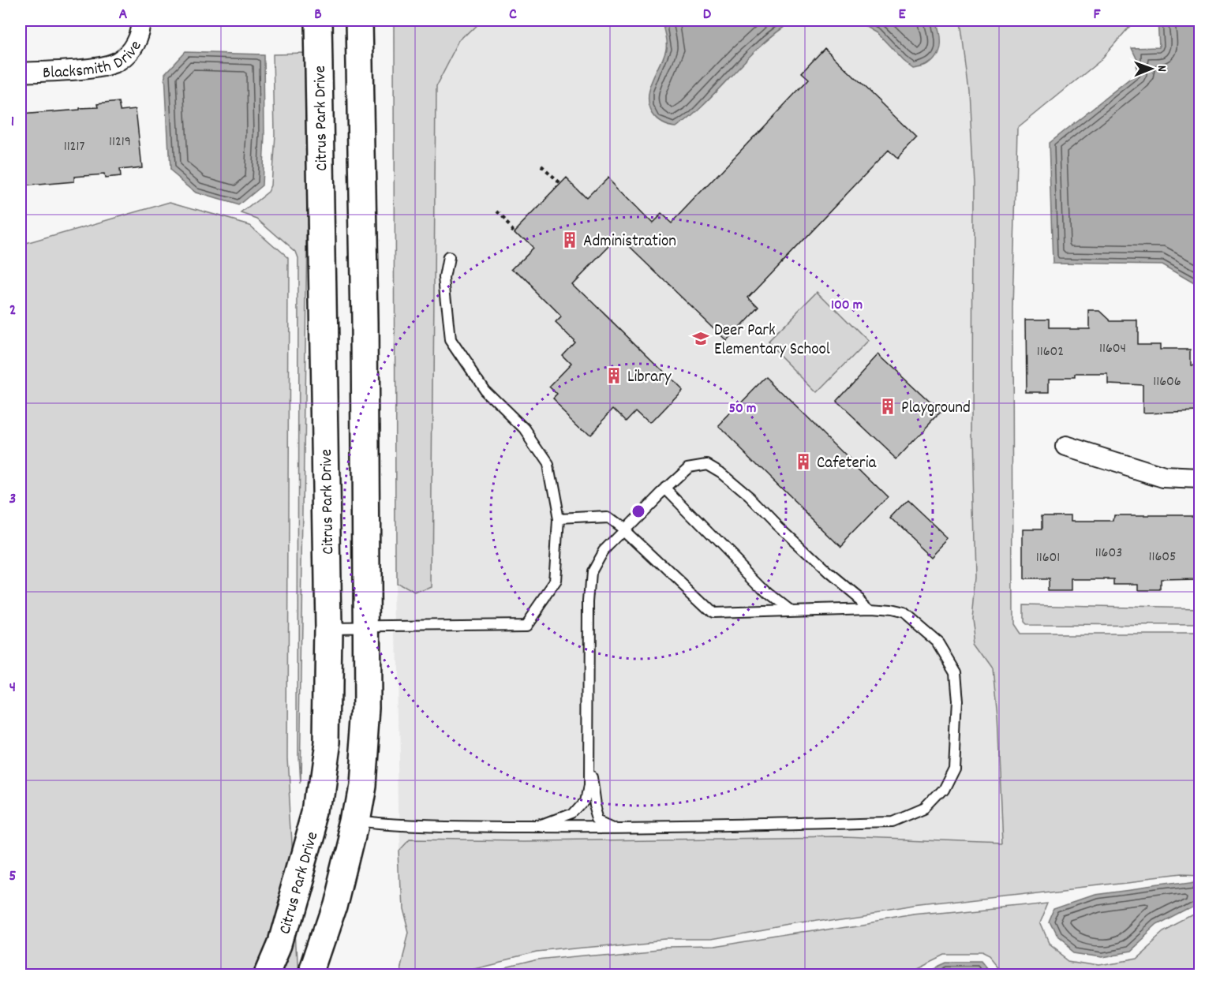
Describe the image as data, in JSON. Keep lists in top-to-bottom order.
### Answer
{
  "streets": {
    "street": ["Blacksmith Drive", "Citrus Park Drive"]
  },
  "places": {
    "building": [
      "Administration",
      "Library",
      "Playground",
      "Cafeteria"
    ],
    "school or university": ["Deer Park Elementary School"]
  },
  "house_numbers": [
    "11219",
    "11217",
    "11604",
    "11602",
    "11606",
    "11603",
    "11605",
    "11601"
  ],
  "north": "right",
  "grid": {
    "columns": [
      "A",
      "B",
      "C",
      "D",
      "E",
      "F"
    ],
    "rows": [
      "1",
      "2",
      "3",
      "4",
      "5"
    ]
  },
  "rings": ["100 m", "50 m"]
}
